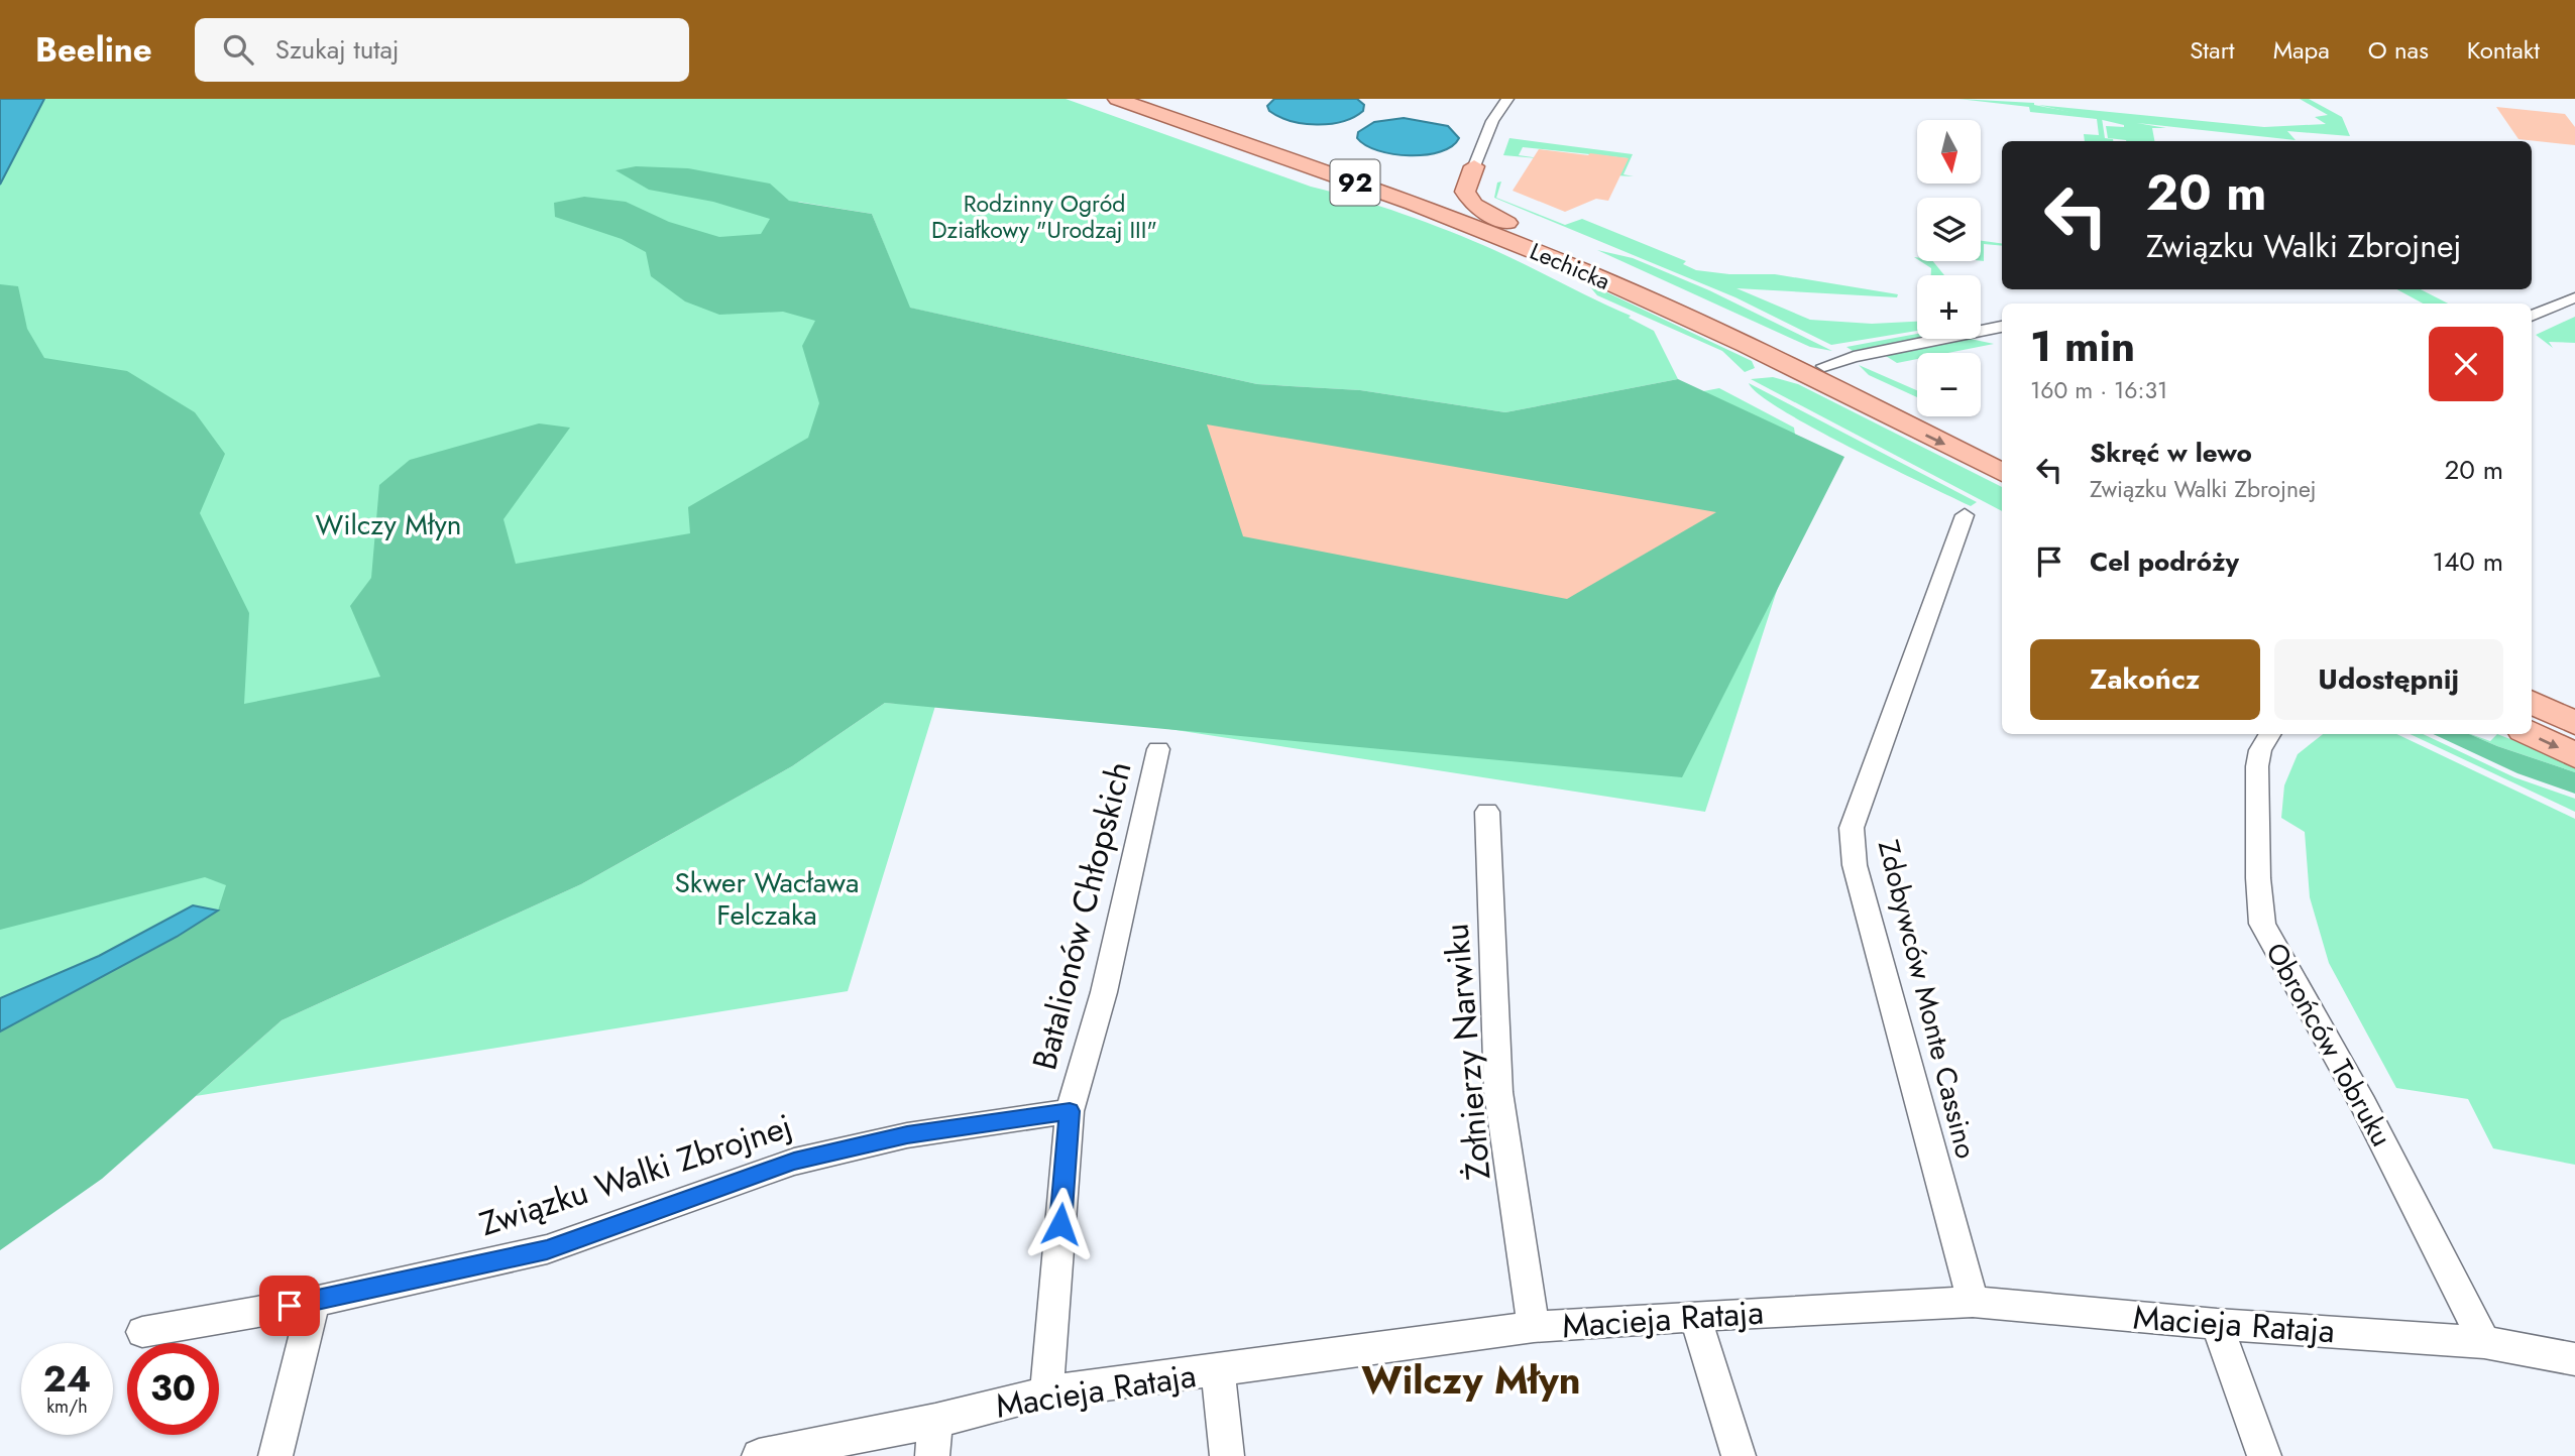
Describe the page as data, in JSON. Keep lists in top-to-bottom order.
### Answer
{
  "streets": {
    "main road": ["92", "Lechicka"],
    "street": [
      "Batalionów Chłopskich",
      "Zdobywców Monte Cassino",
      "Obrońców Tobruku",
      "Żołnierzy Narwiku",
      "Związku Walki Zbrojnej",
      "Macieja Rataja"
    ]
  },
  "crossings": [
    ["Batalionów Chłopskich", "Związku Walki Zbrojnej"],
    ["Batalionów Chłopskich", "Macieja Rataja"],
    ["Zdobywców Monte Cassino", "Macieja Rataja"],
    ["Obrońców Tobruku", "Macieja Rataja"],
    ["Żołnierzy Narwiku", "Macieja Rataja"]
  ],
  "districts": ["Wilczy Młyn"],
  "parks": ["Rodzinny Ogród Działkowy \"Urodzaj III\"", "Wilczy Młyn", "Skwer Wacława Felczaka"],
  "north": "bottom",
  "page": {
    "header": "Beeline",
    "search": "Szukaj tutaj",
    "nav": [
      "Start",
      "Mapa",
      "O nas",
      "Kontakt"
    ],
    "map_buttons": ["+", "−"],
    "turn": ["20 m", "Związku Walki Zbrojnej"],
    "heading": ["1 min", "160 m · 16:31"],
    "list": [
      {
        "name": "Skręć w lewo",
        "note": "Związku Walki Zbrojnej",
        "value": "20 m"
      },
      {
        "name": "Cel podróży",
        "value": "140 m"
      }
    ],
    "buttons": ["Zakończ", "Udostępnij"],
    "speed": "24 km/h",
    "limit": "30"
  }
}
